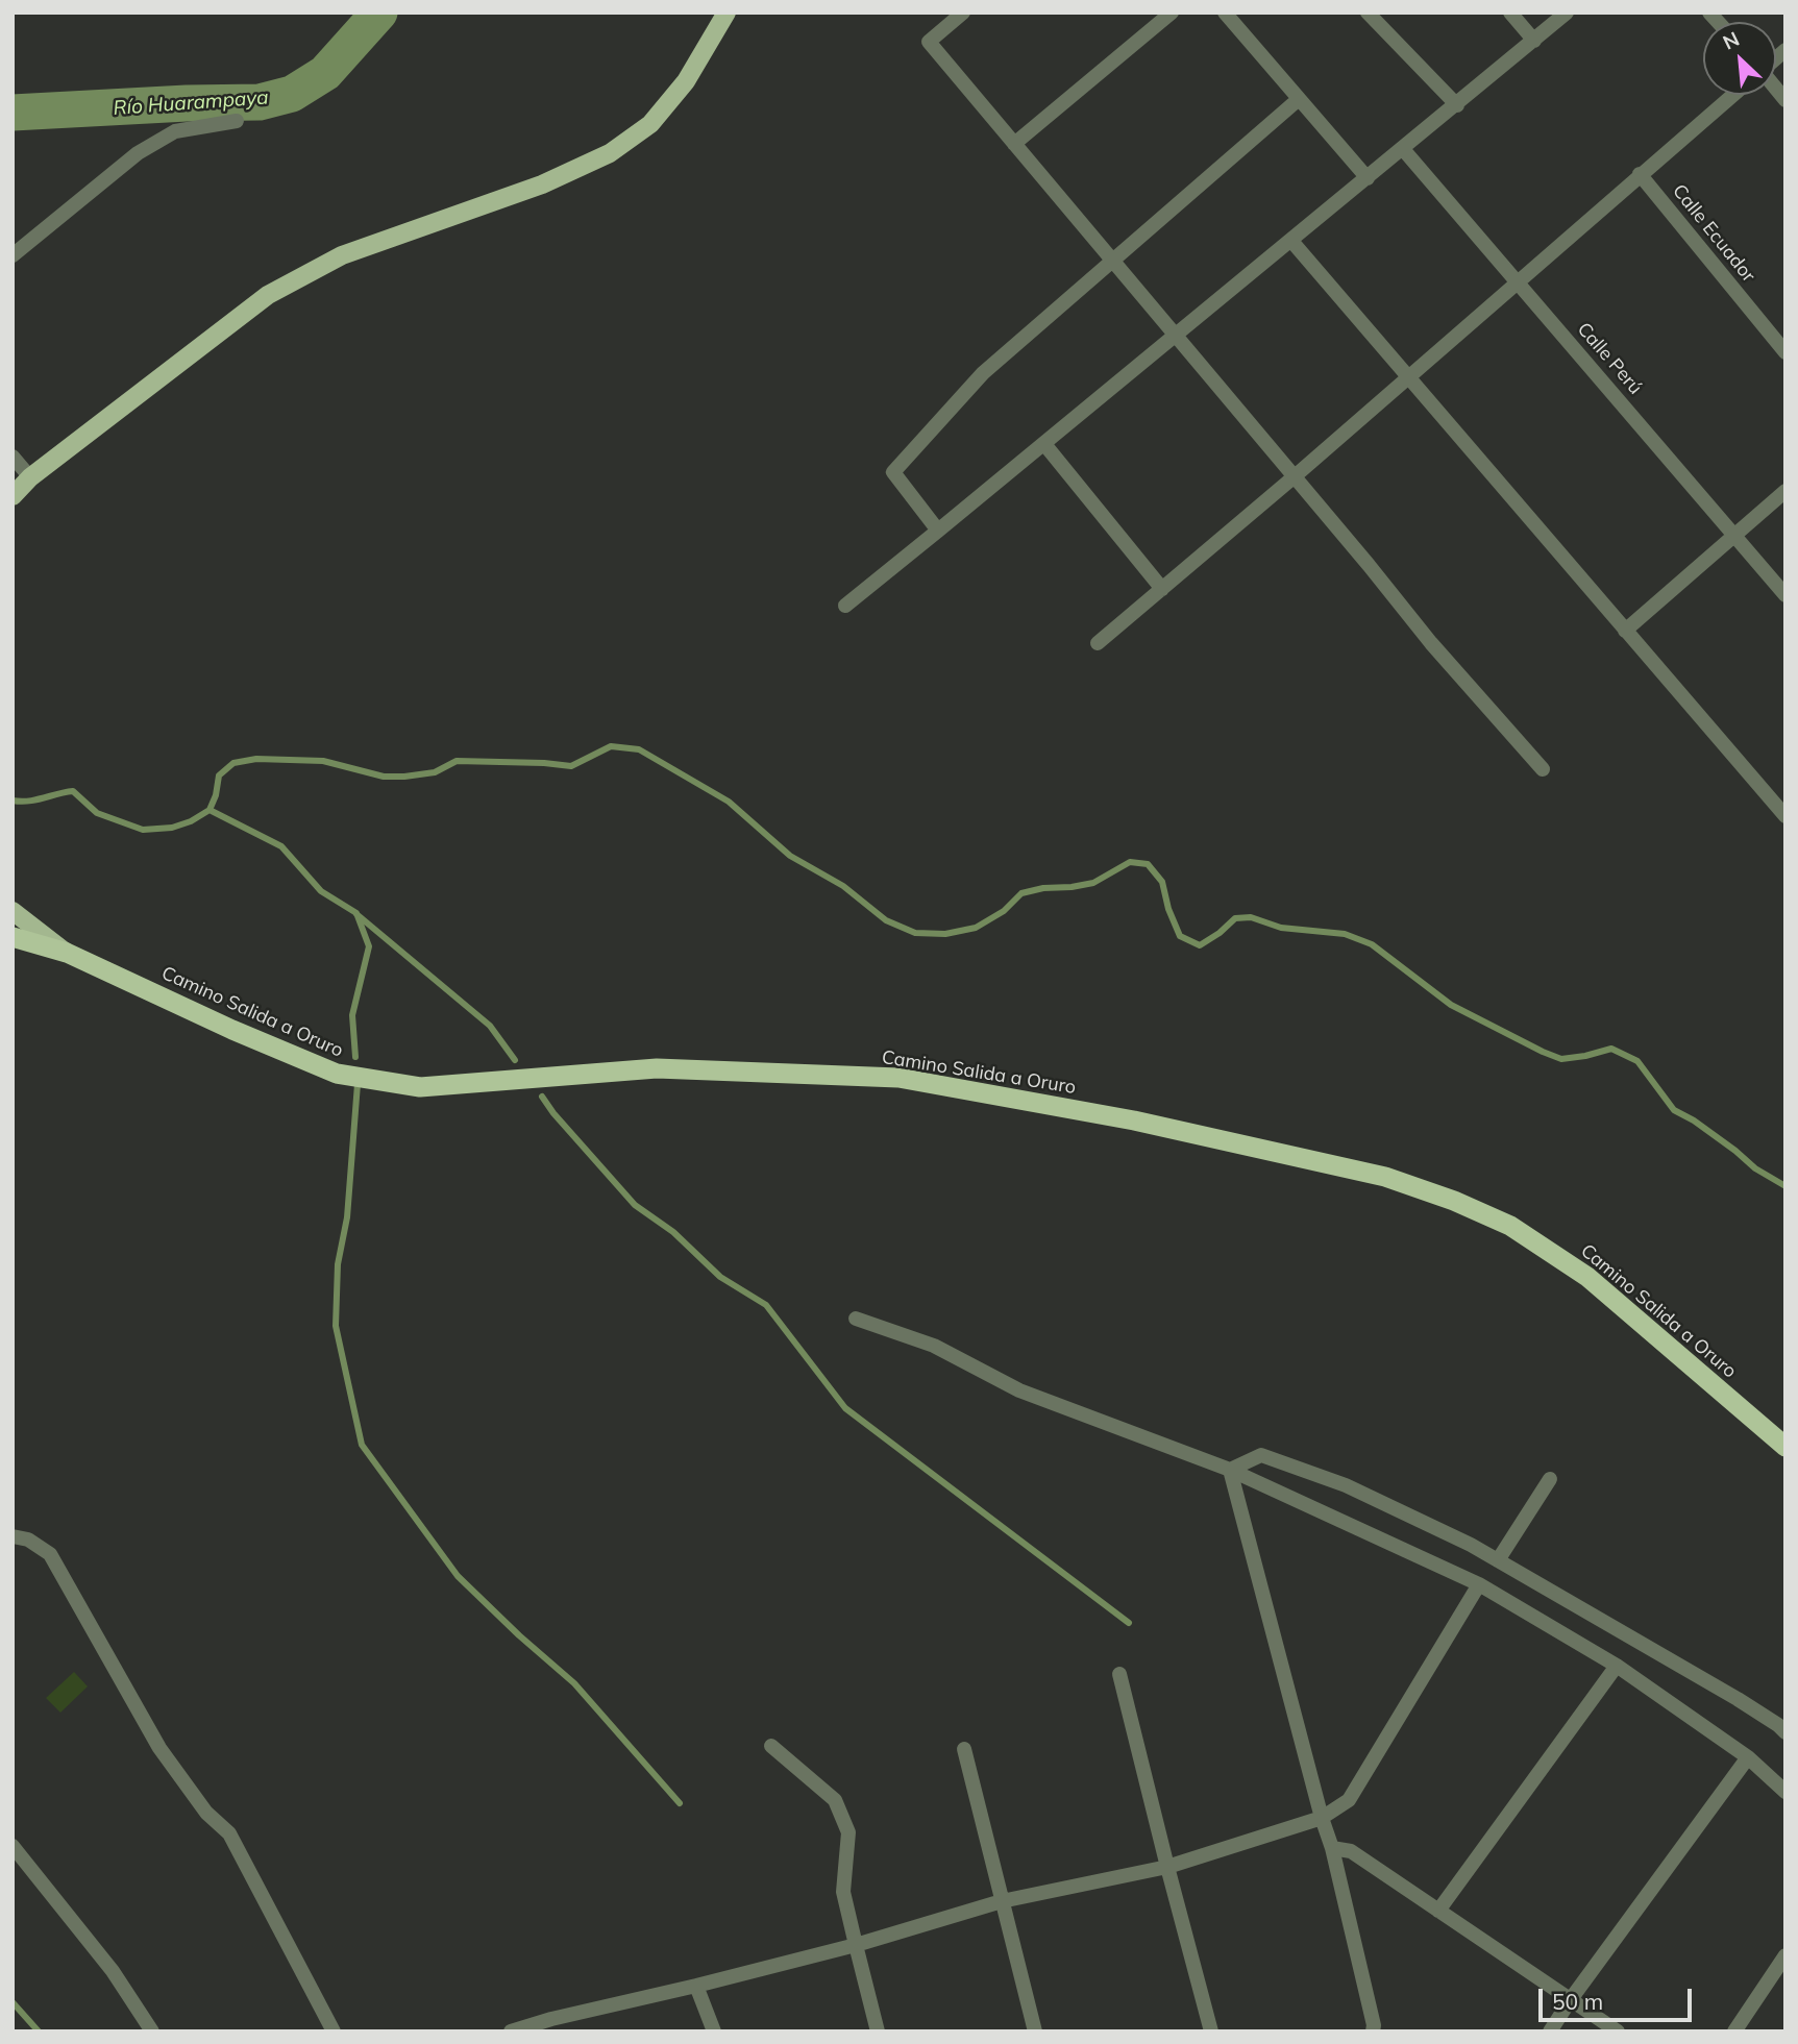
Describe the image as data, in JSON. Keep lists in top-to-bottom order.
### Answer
{
  "streets": {
    "highway": ["Camino Salida a Oruro"],
    "street": ["Calle Ecuador", "Calle Perú"]
  },
  "water": ["Río Huarampaya"],
  "scale_bar": "50 m",
  "north": "top left"
}
